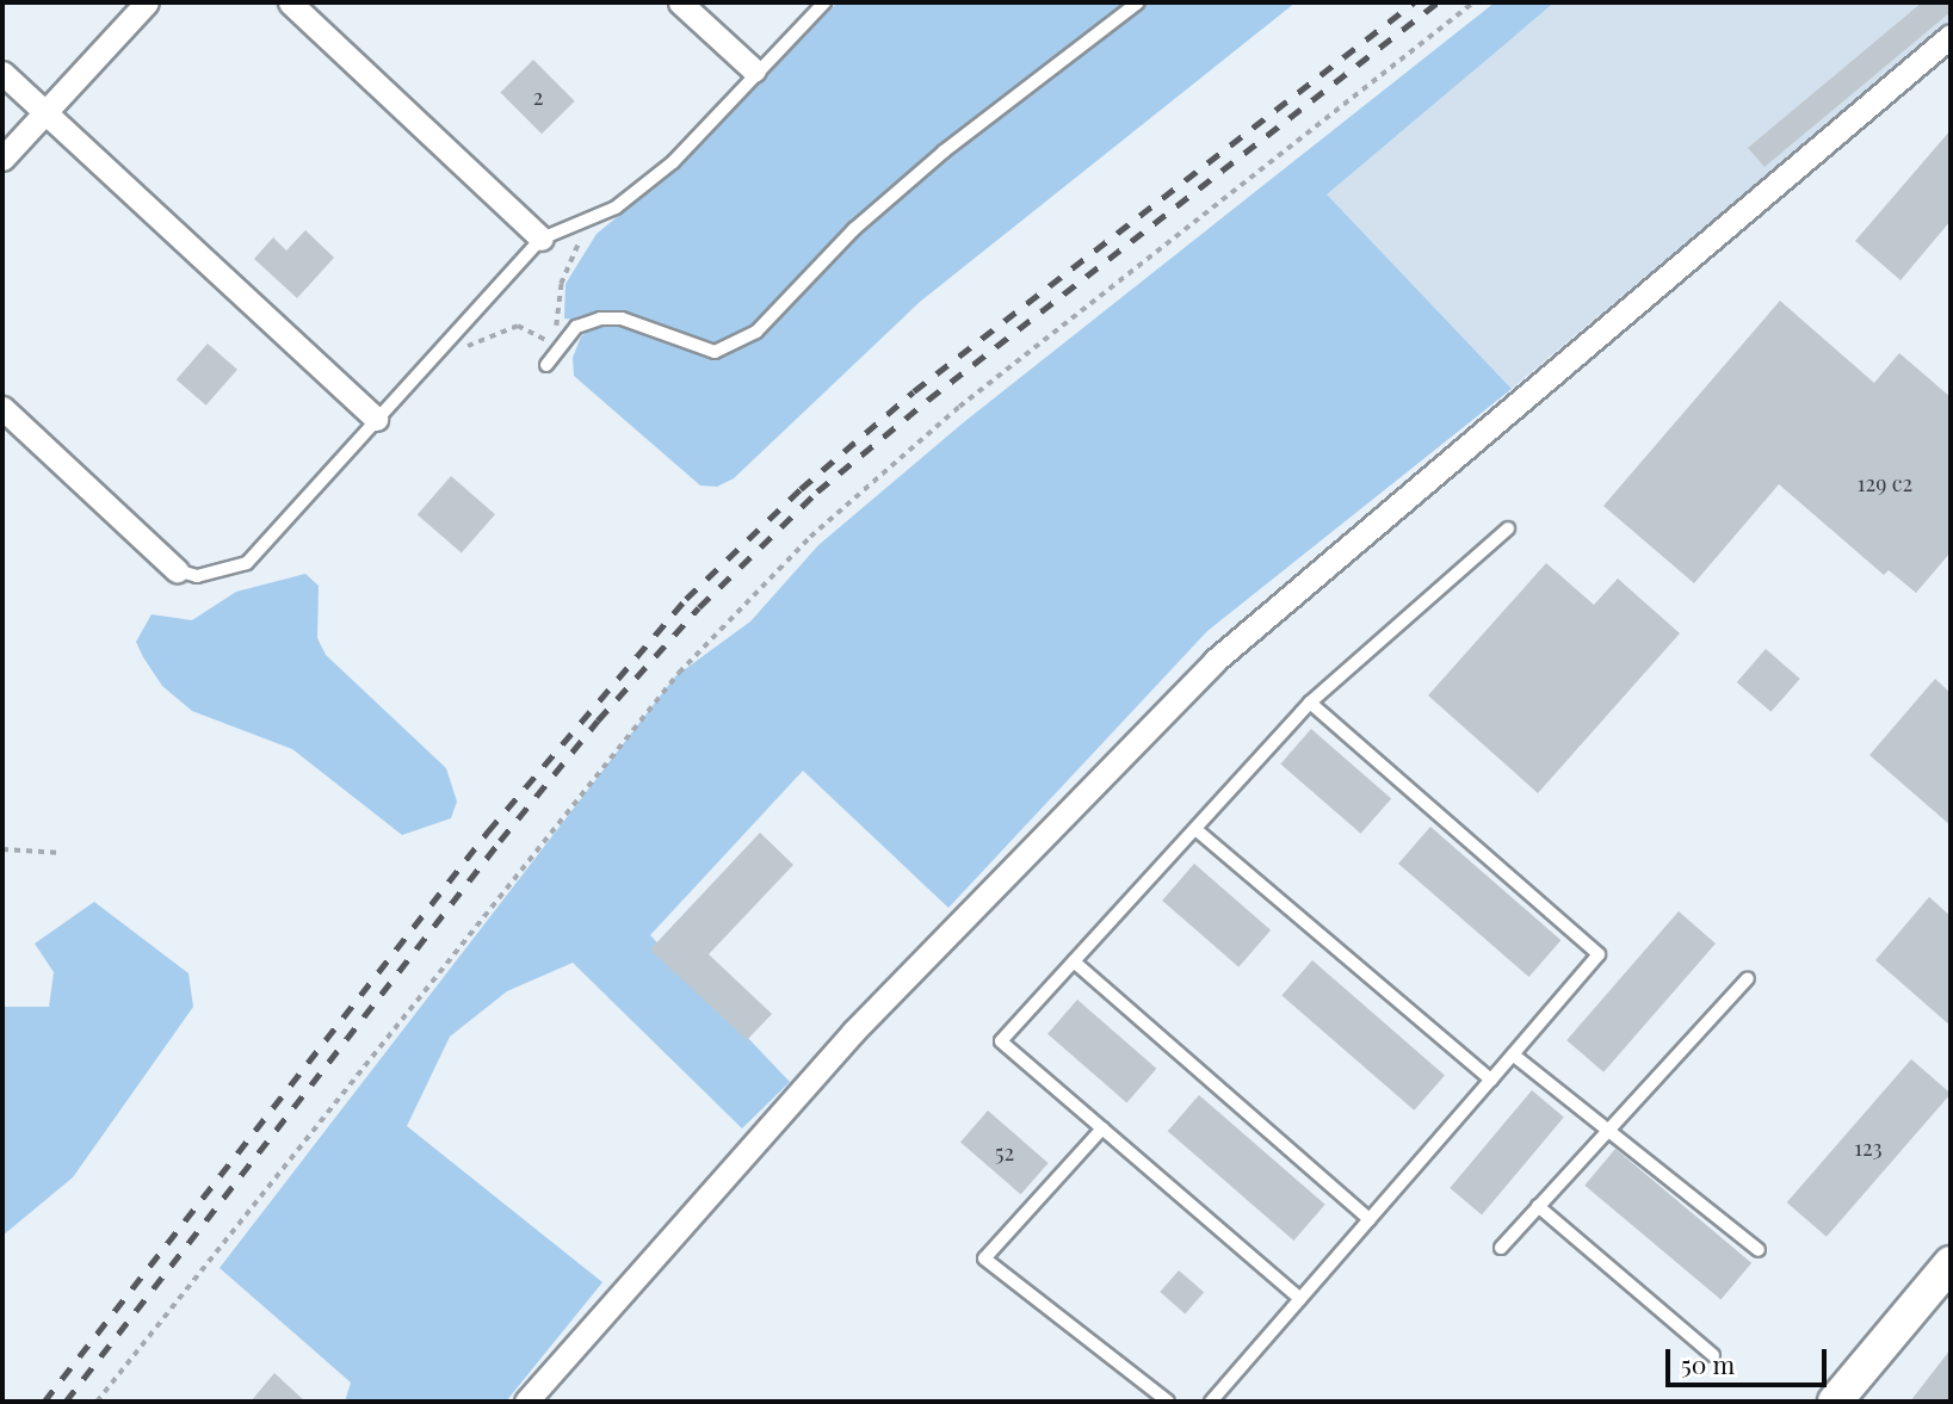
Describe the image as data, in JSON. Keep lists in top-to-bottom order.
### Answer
{
  "house_numbers": [
    "2",
    "129 с2",
    "123",
    "52"
  ],
  "scale_bar": "50 m"
}
